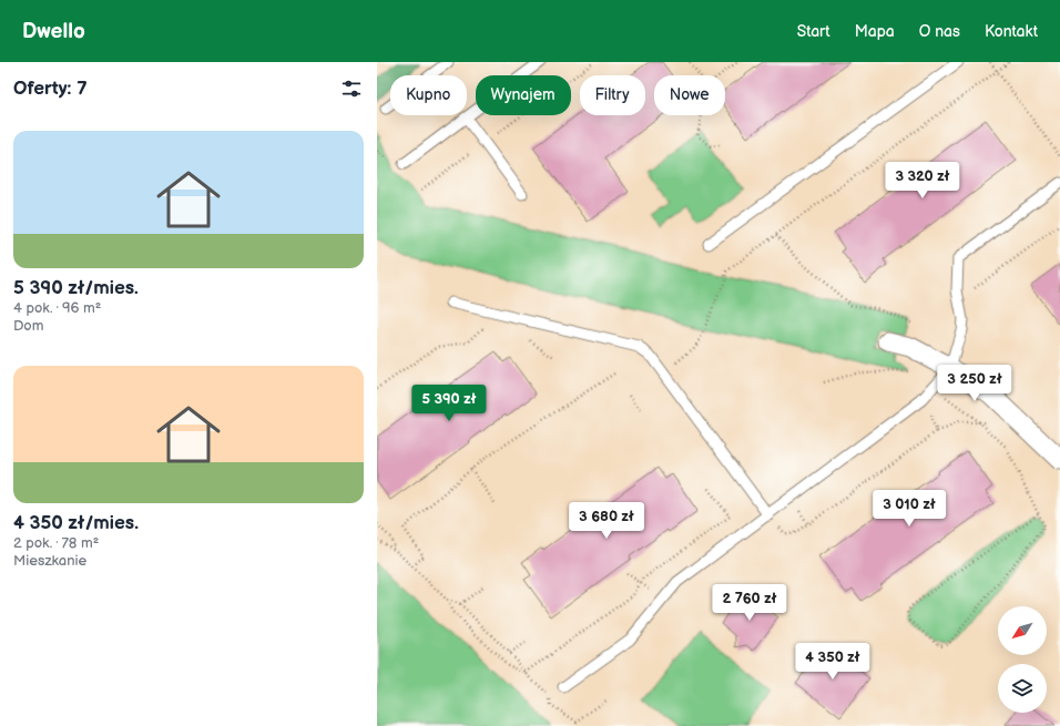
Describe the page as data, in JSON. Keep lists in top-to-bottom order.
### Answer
{
  "north": "bottom left",
  "page": {
    "header": "Dwello",
    "nav": [
      "Start",
      "Mapa",
      "O nas",
      "Kontakt"
    ],
    "heading": "Oferty: 7",
    "chip": [
      "Kupno",
      "Wynajem",
      "Filtry",
      "Nowe"
    ],
    "list": [
      {
        "name": "5 390 zł/mies.",
        "note": "4 pok. · 96 m² · Dom"
      },
      {
        "name": "4 350 zł/mies.",
        "note": "2 pok. · 78 m² · Mieszkanie"
      }
    ],
    "price": [
      "3 320 zł",
      "3 250 zł",
      "5 390 zł",
      "3 010 zł",
      "3 680 zł",
      "2 760 zł",
      "4 350 zł"
    ]
  }
}
